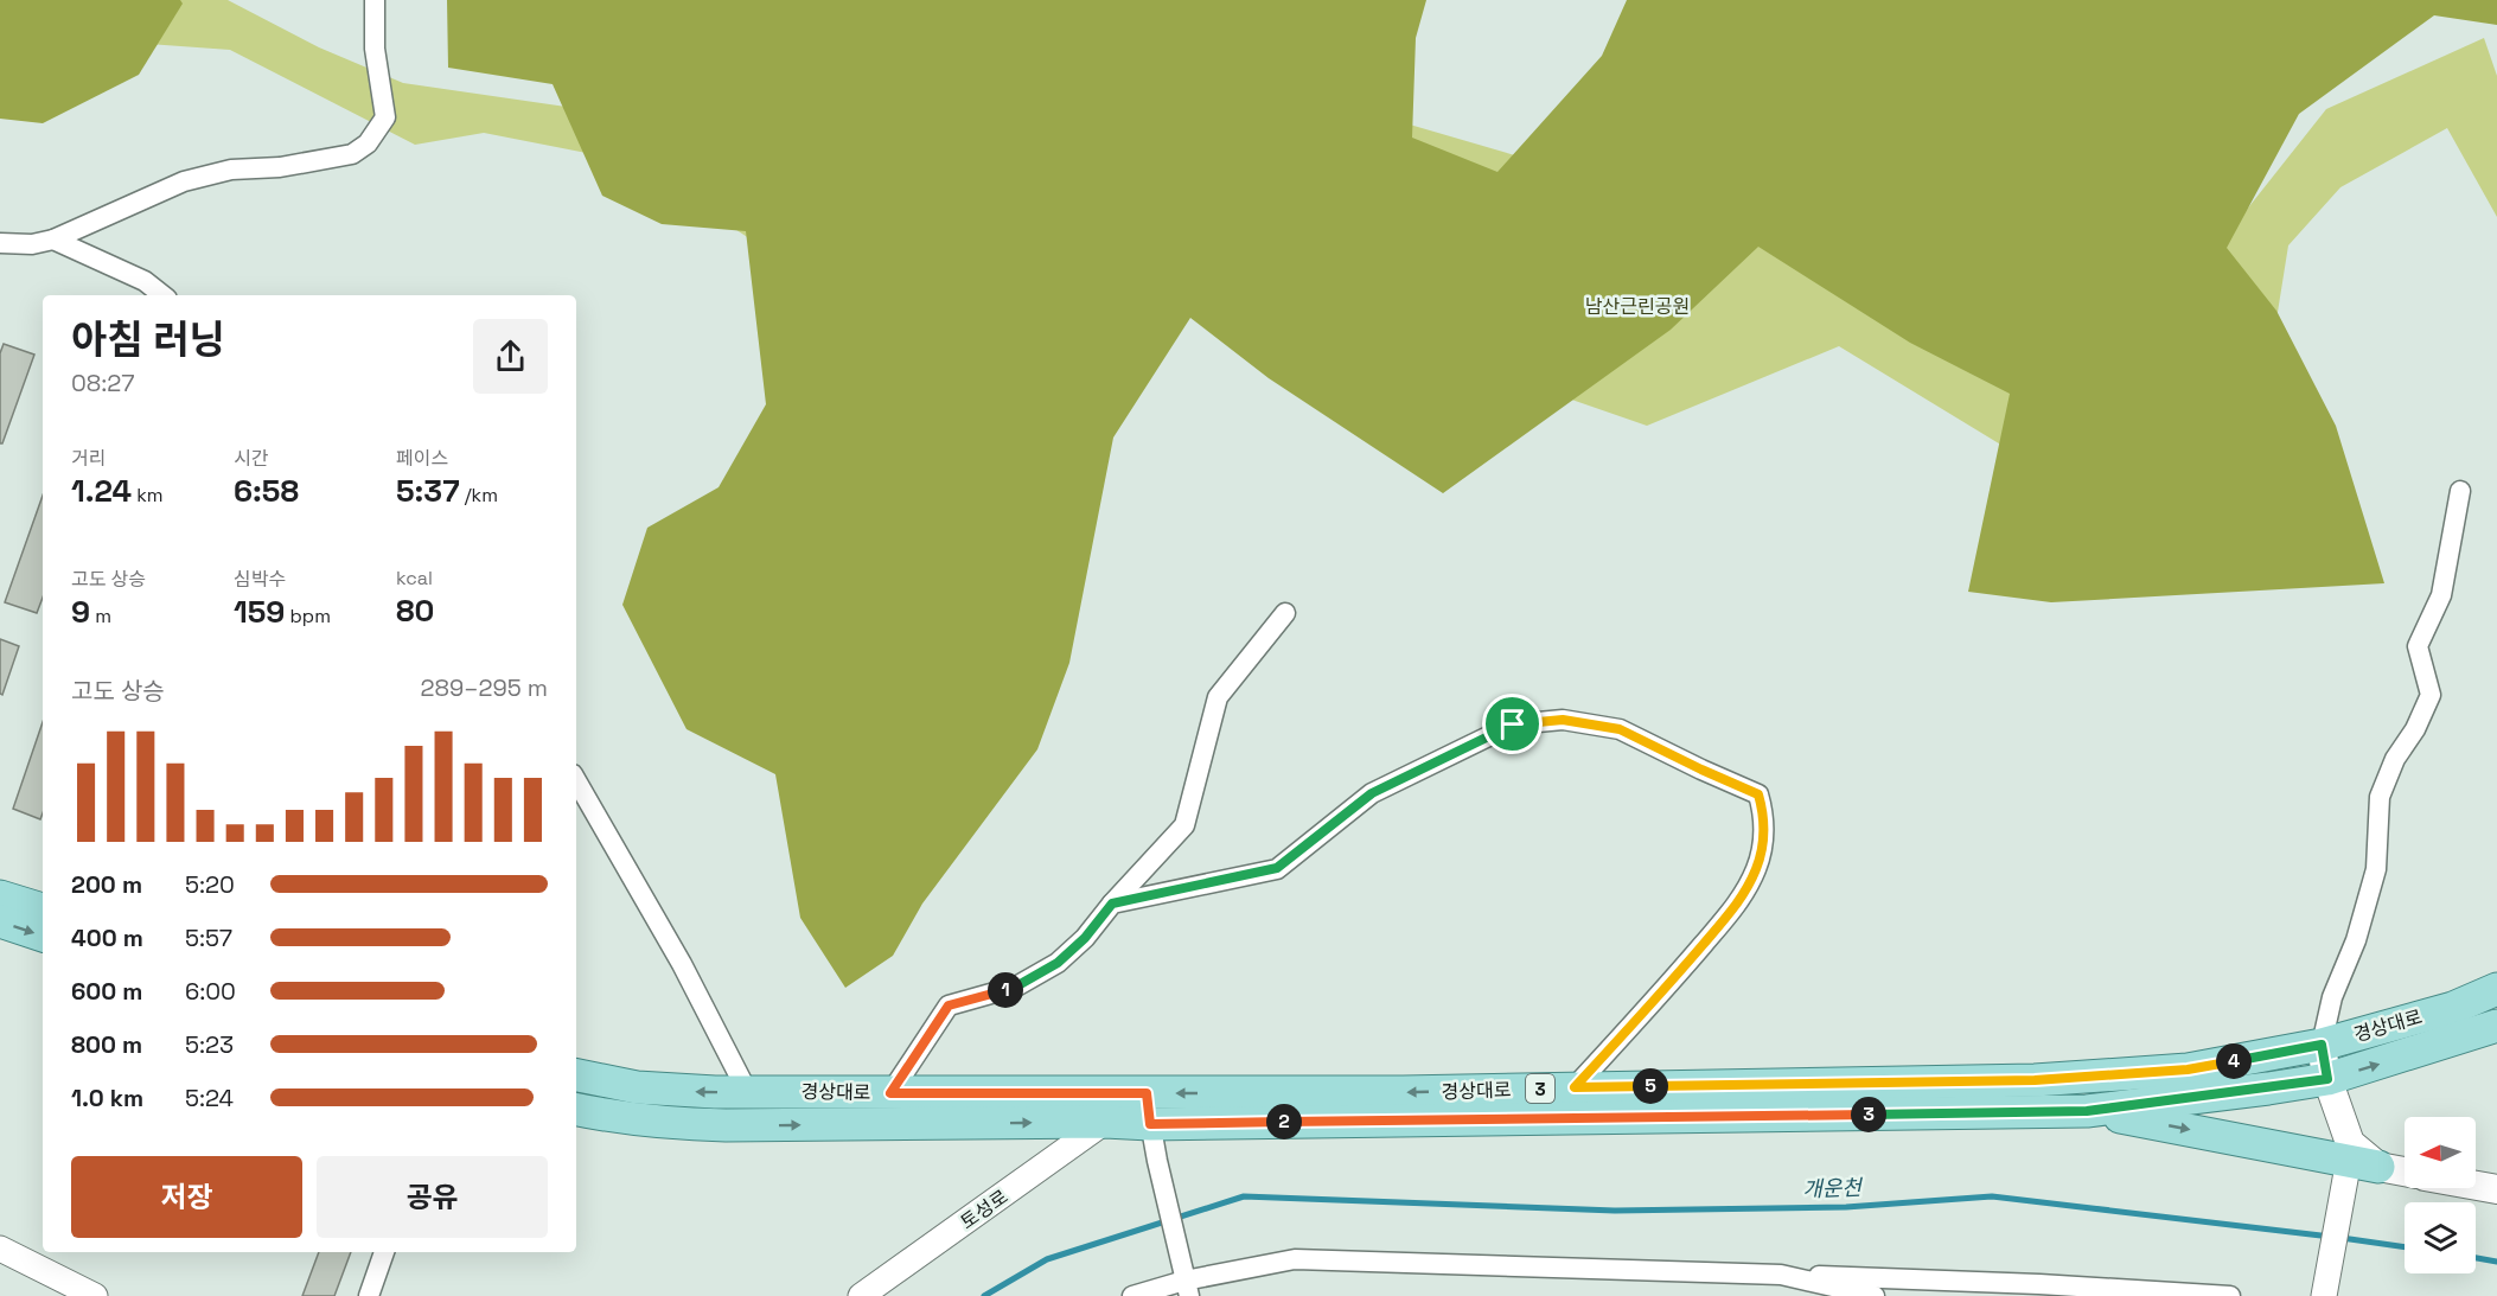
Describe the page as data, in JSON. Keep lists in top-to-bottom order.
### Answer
{
  "streets": {
    "main road": ["경상대로", "3"],
    "street": ["토성로"]
  },
  "crossings": [
    ["경상대로", "토성로"]
  ],
  "water": ["개운천"],
  "parks": ["남산근린공원"],
  "north": "left",
  "page": {
    "heading": ["아침 러닝", "08:27"],
    "stats": [
      ["거리", "1.24 km"],
      ["시간", "6:58"],
      ["페이스", "5:37 /km"],
      ["고도 상승", "9 m"],
      ["심박수", "159 bpm"],
      ["kcal", "80"]
    ],
    "chart": ["고도 상승", "289–295 m"],
    "list": [
      {
        "name": "200 m",
        "note": "5:20"
      },
      {
        "name": "400 m",
        "note": "5:57"
      },
      {
        "name": "600 m",
        "note": "6:00"
      },
      {
        "name": "800 m",
        "note": "5:23"
      },
      {
        "name": "1.0 km",
        "note": "5:24"
      }
    ],
    "pins": [
      "1",
      "4",
      "5",
      "3",
      "2"
    ],
    "buttons": ["저장", "공유"]
  }
}
